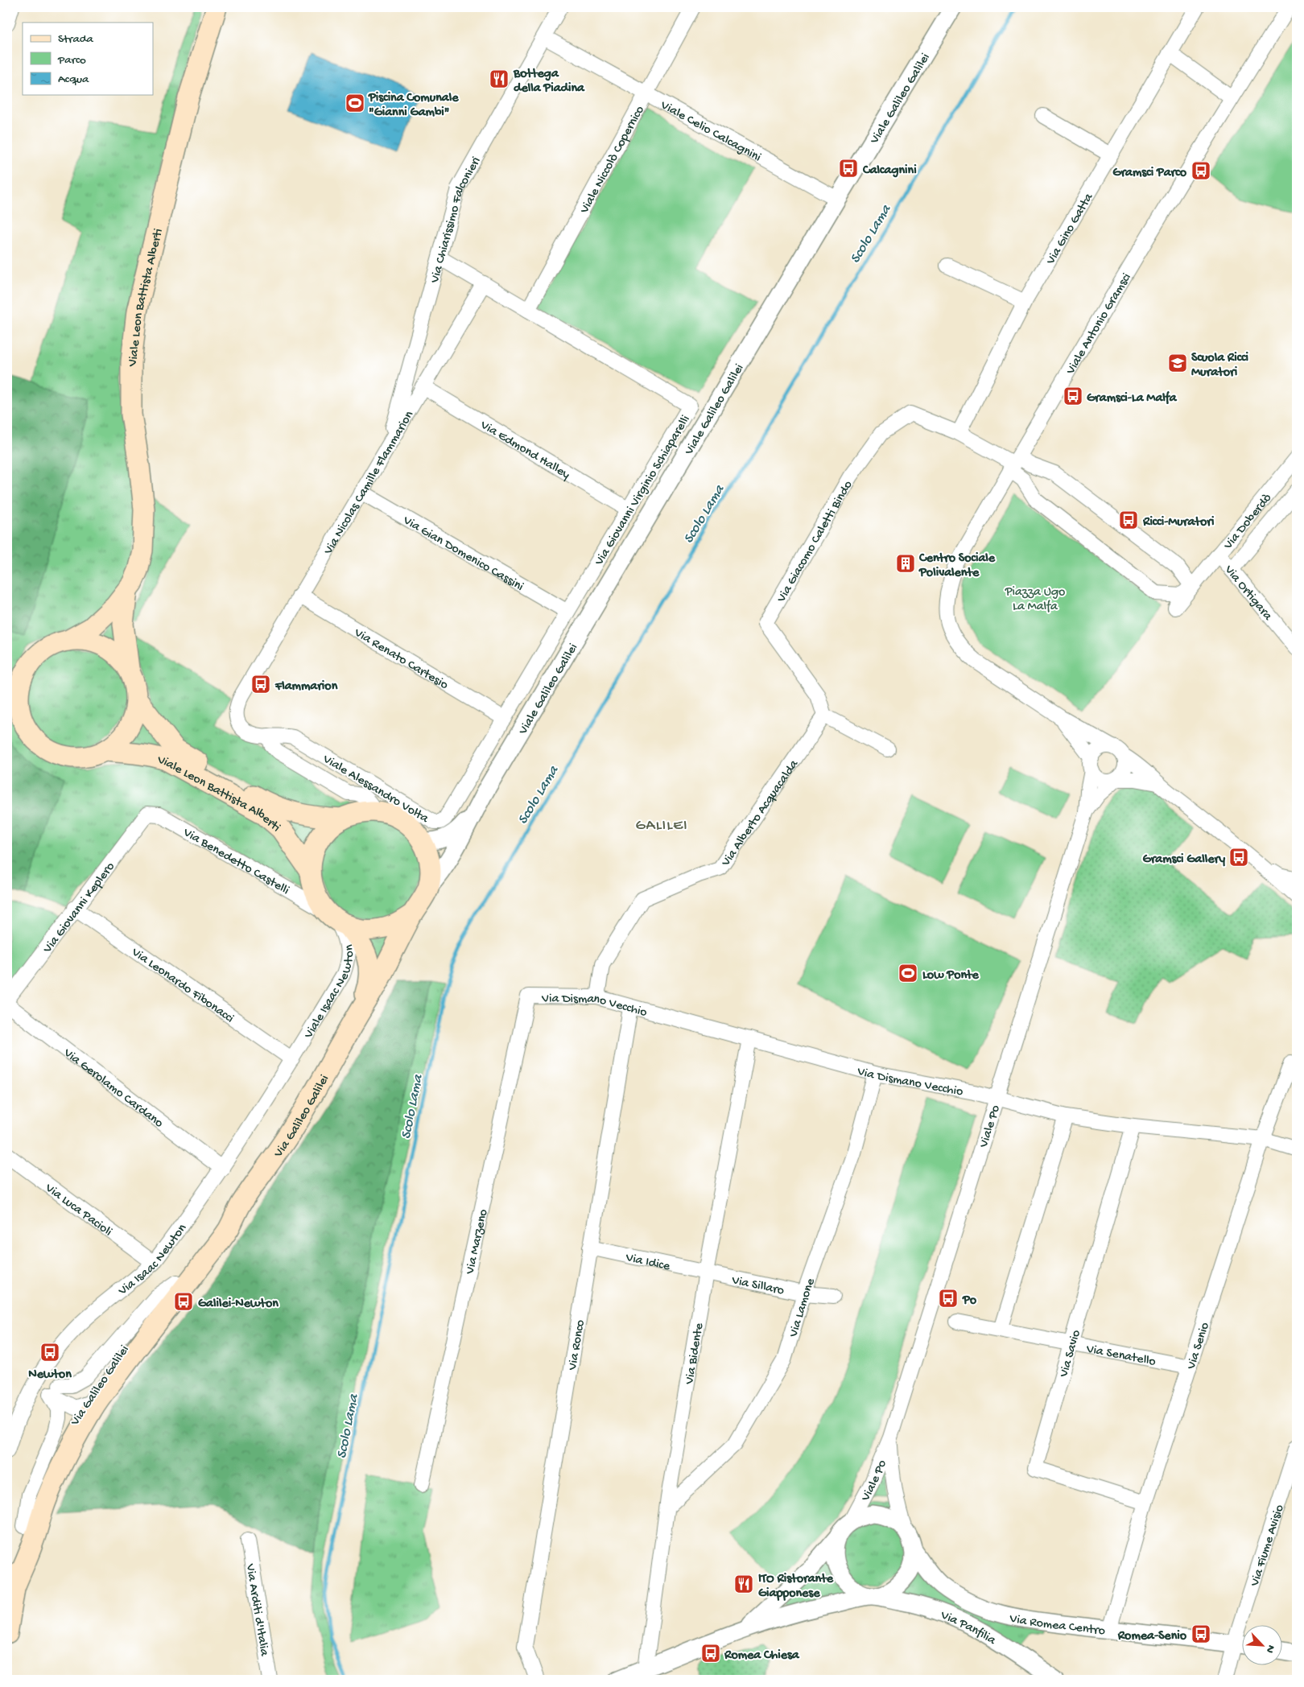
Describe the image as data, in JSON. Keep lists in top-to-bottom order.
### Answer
{
  "streets": {
    "main road": ["Viale Leon Battista Alberti", "Via Galileo Galilei"],
    "street": [
      "Viale Galileo Galilei",
      "Viale Celio Calcagnini",
      "Viale Niccolò Copernico",
      "Via Chiarissimo Falconieri",
      "Via Gino Gatta",
      "Viale Antonio Gramsci",
      "Via Edmond Halley",
      "Via Nicolas Camille Flammarion",
      "Via Giovanni Virginio Schiaparelli",
      "Via Doberdò",
      "Via Giacomo Caletti Bindo",
      "Via Gian Domenico Cassini",
      "Via Ortigara",
      "Via Renato Cartesio",
      "Viale Alessandro Volta",
      "Via Alberto Acquacalda",
      "Via Benedetto Castelli",
      "Via Giovanni Keplero",
      "Via Leonardo Fibonacci",
      "Viale Isaac Newton",
      "Via Dismano Vecchio",
      "Via Gerolamo Cardano",
      "Viale Po",
      "Via Luca Pacioli",
      "Via Marzeno",
      "Via Isaac Newton",
      "Via Idice",
      "Via Sillaro",
      "Via Lamone",
      "Via Ronco",
      "Via Senio",
      "Via Bidente",
      "Via Savio",
      "Via Senatello",
      "Via Fiume Avisio",
      "Via Arditi d'Italia",
      "Via Romea Centro",
      "Via Panfilia"
    ]
  },
  "crossings": [
    ["Viale Galileo Galilei", "Viale Celio Calcagnini"],
    ["Viale Celio Calcagnini", "Viale Niccolò Copernico"],
    ["Viale Celio Calcagnini", "Via Chiarissimo Falconieri"],
    ["Viale Niccolò Copernico", "Via Giovanni Virginio Schiaparelli"],
    ["Via Chiarissimo Falconieri", "Via Nicolas Camille Flammarion"],
    ["Via Chiarissimo Falconieri", "Via Giovanni Virginio Schiaparelli"],
    ["Via Gino Gatta", "Via Giacomo Caletti Bindo"],
    ["Viale Leon Battista Alberti", "Viale Alessandro Volta"],
    ["Viale Leon Battista Alberti", "Via Benedetto Castelli"],
    ["Viale Leon Battista Alberti", "Viale Isaac Newton"],
    ["Viale Leon Battista Alberti", "Via Galileo Galilei"],
    ["Viale Antonio Gramsci", "Via Giacomo Caletti Bindo"],
    ["Viale Antonio Gramsci", "Viale Po"],
    ["Via Edmond Halley", "Via Nicolas Camille Flammarion"],
    ["Via Edmond Halley", "Via Giovanni Virginio Schiaparelli"],
    ["Via Nicolas Camille Flammarion", "Via Giovanni Virginio Schiaparelli"],
    ["Via Nicolas Camille Flammarion", "Via Gian Domenico Cassini"],
    ["Via Nicolas Camille Flammarion", "Via Renato Cartesio"],
    ["Via Nicolas Camille Flammarion", "Viale Alessandro Volta"],
    ["Via Giovanni Virginio Schiaparelli", "Via Gian Domenico Cassini"],
    ["Via Giovanni Virginio Schiaparelli", "Via Renato Cartesio"],
    ["Via Giovanni Virginio Schiaparelli", "Viale Alessandro Volta"],
    ["Via Doberdò", "Via Ortigara"],
    ["Via Giacomo Caletti Bindo", "Via Alberto Acquacalda"],
    ["Via Renato Cartesio", "Viale Alessandro Volta"],
    ["Viale Alessandro Volta", "Via Benedetto Castelli"],
    ["Viale Alessandro Volta", "Viale Isaac Newton"],
    ["Viale Alessandro Volta", "Via Galileo Galilei"],
    ["Via Alberto Acquacalda", "Via Dismano Vecchio"],
    ["Via Benedetto Castelli", "Via Giovanni Keplero"],
    ["Via Benedetto Castelli", "Viale Isaac Newton"],
    ["Via Benedetto Castelli", "Via Galileo Galilei"],
    ["Via Giovanni Keplero", "Via Leonardo Fibonacci"],
    ["Via Leonardo Fibonacci", "Viale Isaac Newton"],
    ["Via Leonardo Fibonacci", "Via Isaac Newton"],
    ["Viale Isaac Newton", "Via Galileo Galilei"],
    ["Viale Isaac Newton", "Via Isaac Newton"],
    ["Via Dismano Vecchio", "Viale Po"],
    ["Via Dismano Vecchio", "Via Marzeno"],
    ["Via Dismano Vecchio", "Via Lamone"],
    ["Via Dismano Vecchio", "Via Ronco"],
    ["Via Dismano Vecchio", "Via Senio"],
    ["Via Dismano Vecchio", "Via Bidente"],
    ["Via Dismano Vecchio", "Via Savio"],
    ["Via Gerolamo Cardano", "Via Isaac Newton"],
    ["Viale Po", "Via Romea Centro"],
    ["Viale Po", "Via Panfilia"],
    ["Via Luca Pacioli", "Via Isaac Newton"],
    ["Via Idice", "Via Sillaro"],
    ["Via Idice", "Via Ronco"],
    ["Via Idice", "Via Bidente"],
    ["Via Sillaro", "Via Lamone"],
    ["Via Sillaro", "Via Bidente"],
    ["Via Lamone", "Via Bidente"],
    ["Via Senio", "Via Savio"],
    ["Via Senio", "Via Senatello"],
    ["Via Senio", "Via Romea Centro"],
    ["Via Savio", "Via Senatello"],
    ["Via Romea Centro", "Via Panfilia"]
  ],
  "districts": ["GALILEI"],
  "water": ["Scolo Lama"],
  "parks": ["Piazza Ugo La Malfa"],
  "places": {
    "restaurant": ["Bottega della Piadina", "ITO Ristorante Giapponese"],
    "sports": ["Piscina Comunale \"Gianni Gambi\"", "Low Ponte"],
    "bus stop": [
      "Calcagnini",
      "Gramsci Parco",
      "Gramsci-La Malfa",
      "Ricci-Muratori",
      "Flammarion",
      "Gramsci Gallery",
      "Po",
      "Galilei-Newton",
      "Newton",
      "Romea-Senio",
      "Romea Chiesa"
    ],
    "school or university": ["Scuola Ricci Muratori"],
    "building": ["Centro Sociale Polivalente"]
  },
  "legend": ["Strada", "Parco", "Acqua"],
  "north": "bottom right"
}
